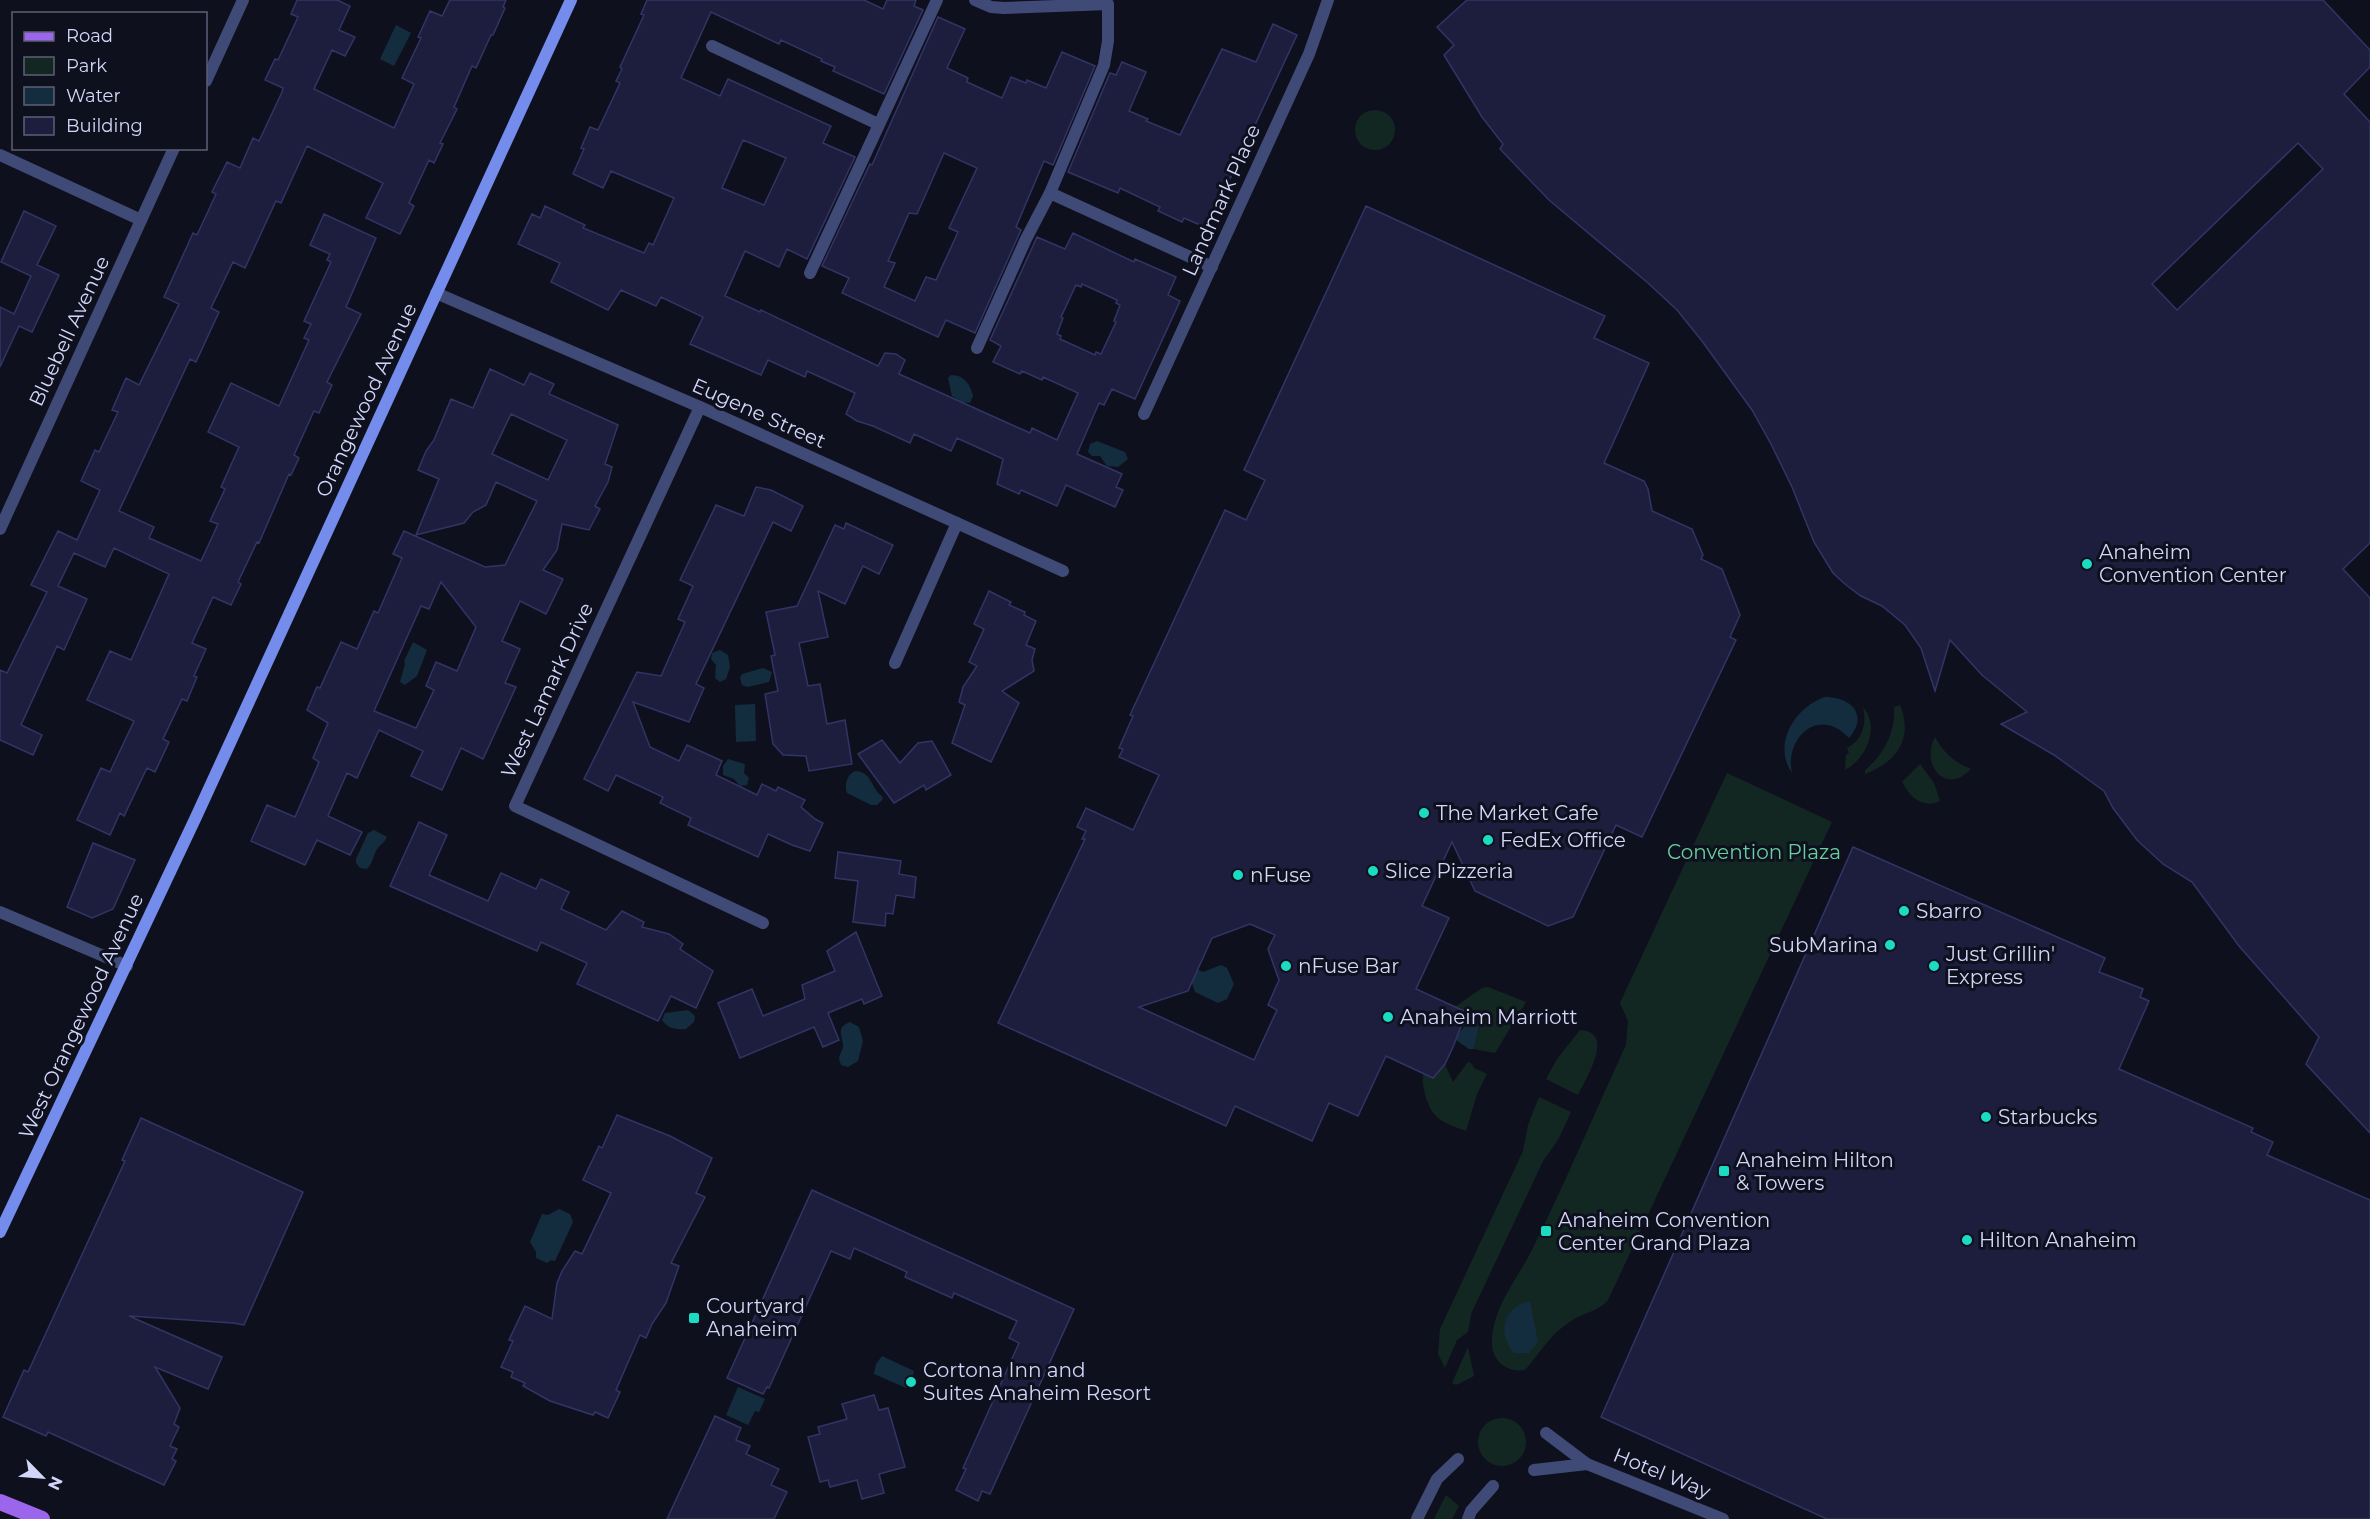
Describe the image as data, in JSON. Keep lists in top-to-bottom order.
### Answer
{
  "streets": {
    "main road": ["Orangewood Avenue", "West Orangewood Avenue"],
    "street": [
      "Landmark Place",
      "Bluebell Avenue",
      "Eugene Street",
      "West Lamark Drive",
      "Hotel Way"
    ]
  },
  "crossings": [
    ["Orangewood Avenue", "Eugene Street"],
    ["Orangewood Avenue", "West Orangewood Avenue"],
    ["Eugene Street", "West Lamark Drive"]
  ],
  "parks": ["Convention Plaza"],
  "places": {
    "other": [
      "Anaheim Convention Center",
      "The Market Cafe",
      "FedEx Office",
      "Slice Pizzeria",
      "nFuse",
      "Sbarro",
      "SubMarina",
      "nFuse Bar",
      "Just Grillin' Express",
      "Anaheim Marriott",
      "Starbucks",
      "Hilton Anaheim",
      "Cortona Inn and Suites Anaheim Resort"
    ],
    "transit": ["Anaheim Hilton & Towers", "Anaheim Convention Center Grand Plaza", "Courtyard Anaheim"]
  },
  "legend": [
    "Road",
    "Park",
    "Water",
    "Building"
  ],
  "north": "bottom right"
}
